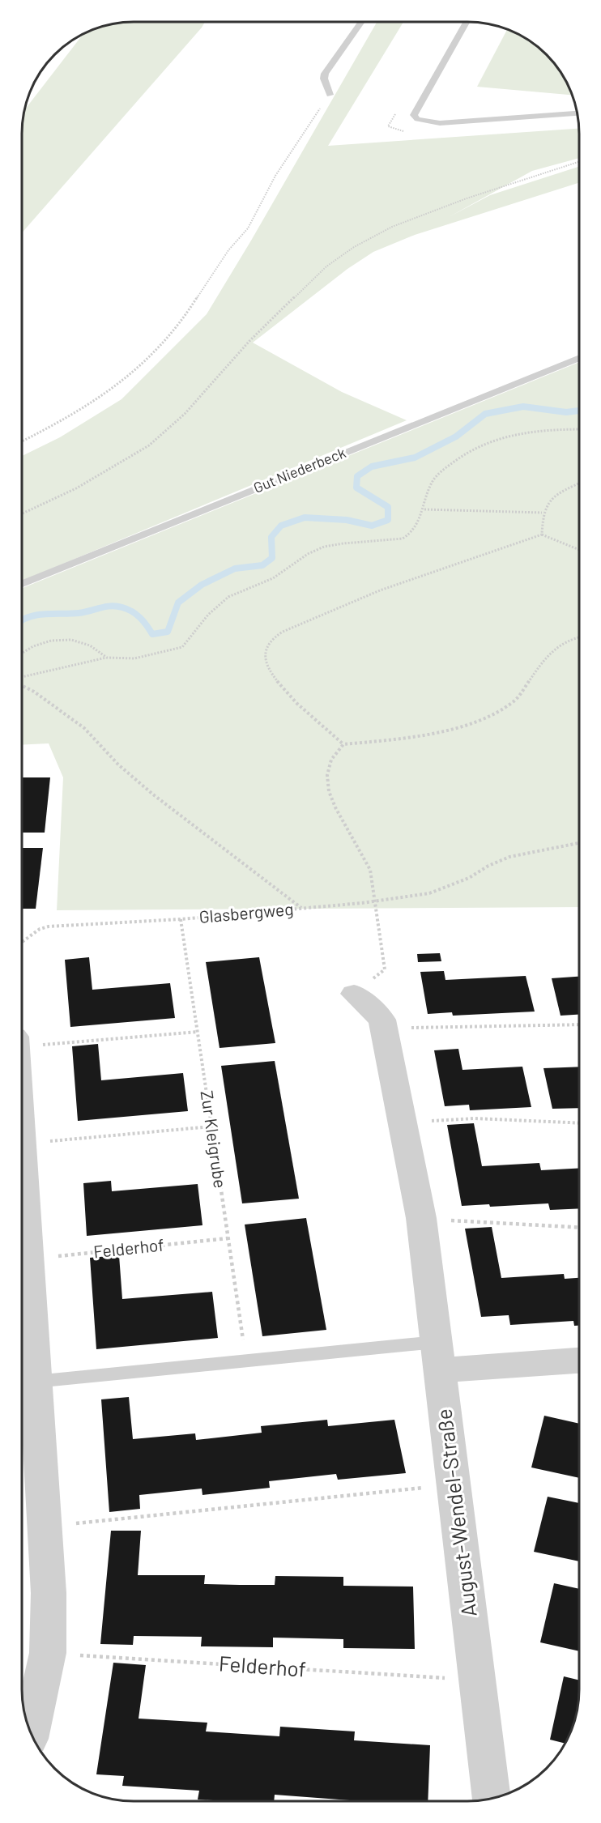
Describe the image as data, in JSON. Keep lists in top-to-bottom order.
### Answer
{
  "streets": {
    "street": ["August-Wendel-Straße"],
    "lane": ["Gut Niederbeck"],
    "path": ["Glasbergweg", "Zur Kleigrube", "Felderhof"]
  },
  "crossings": [
    ["Glasbergweg", "Zur Kleigrube"],
    ["Zur Kleigrube", "Felderhof"],
    ["Felderhof", "August-Wendel-Straße"]
  ]
}
